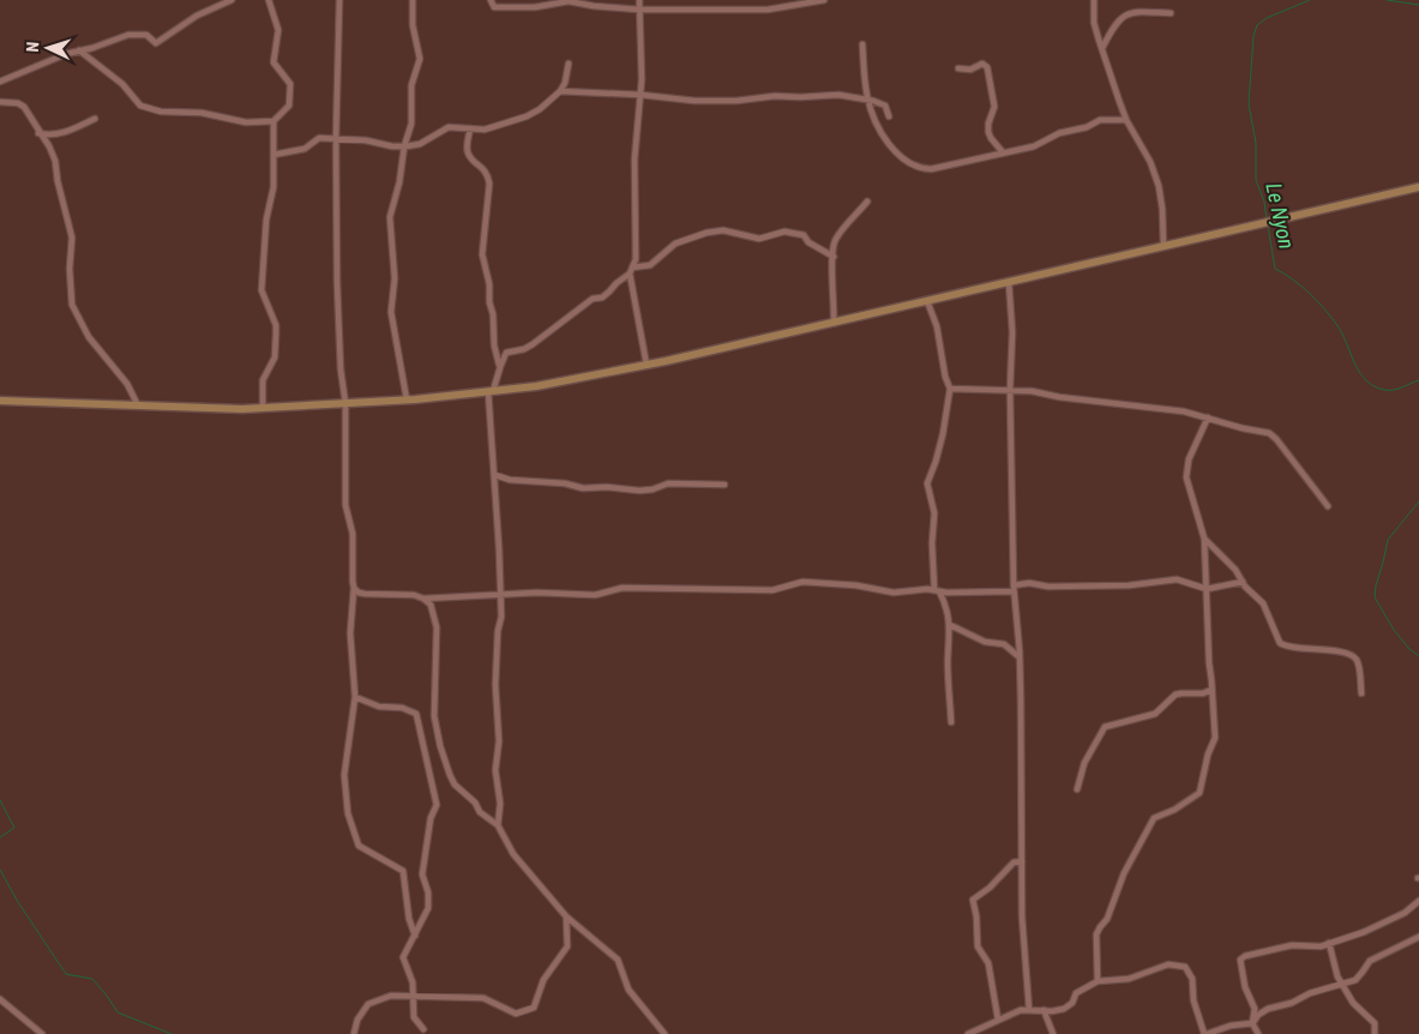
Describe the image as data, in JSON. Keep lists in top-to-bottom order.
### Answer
{
  "water": ["Le Nyon"],
  "north": "left"
}
